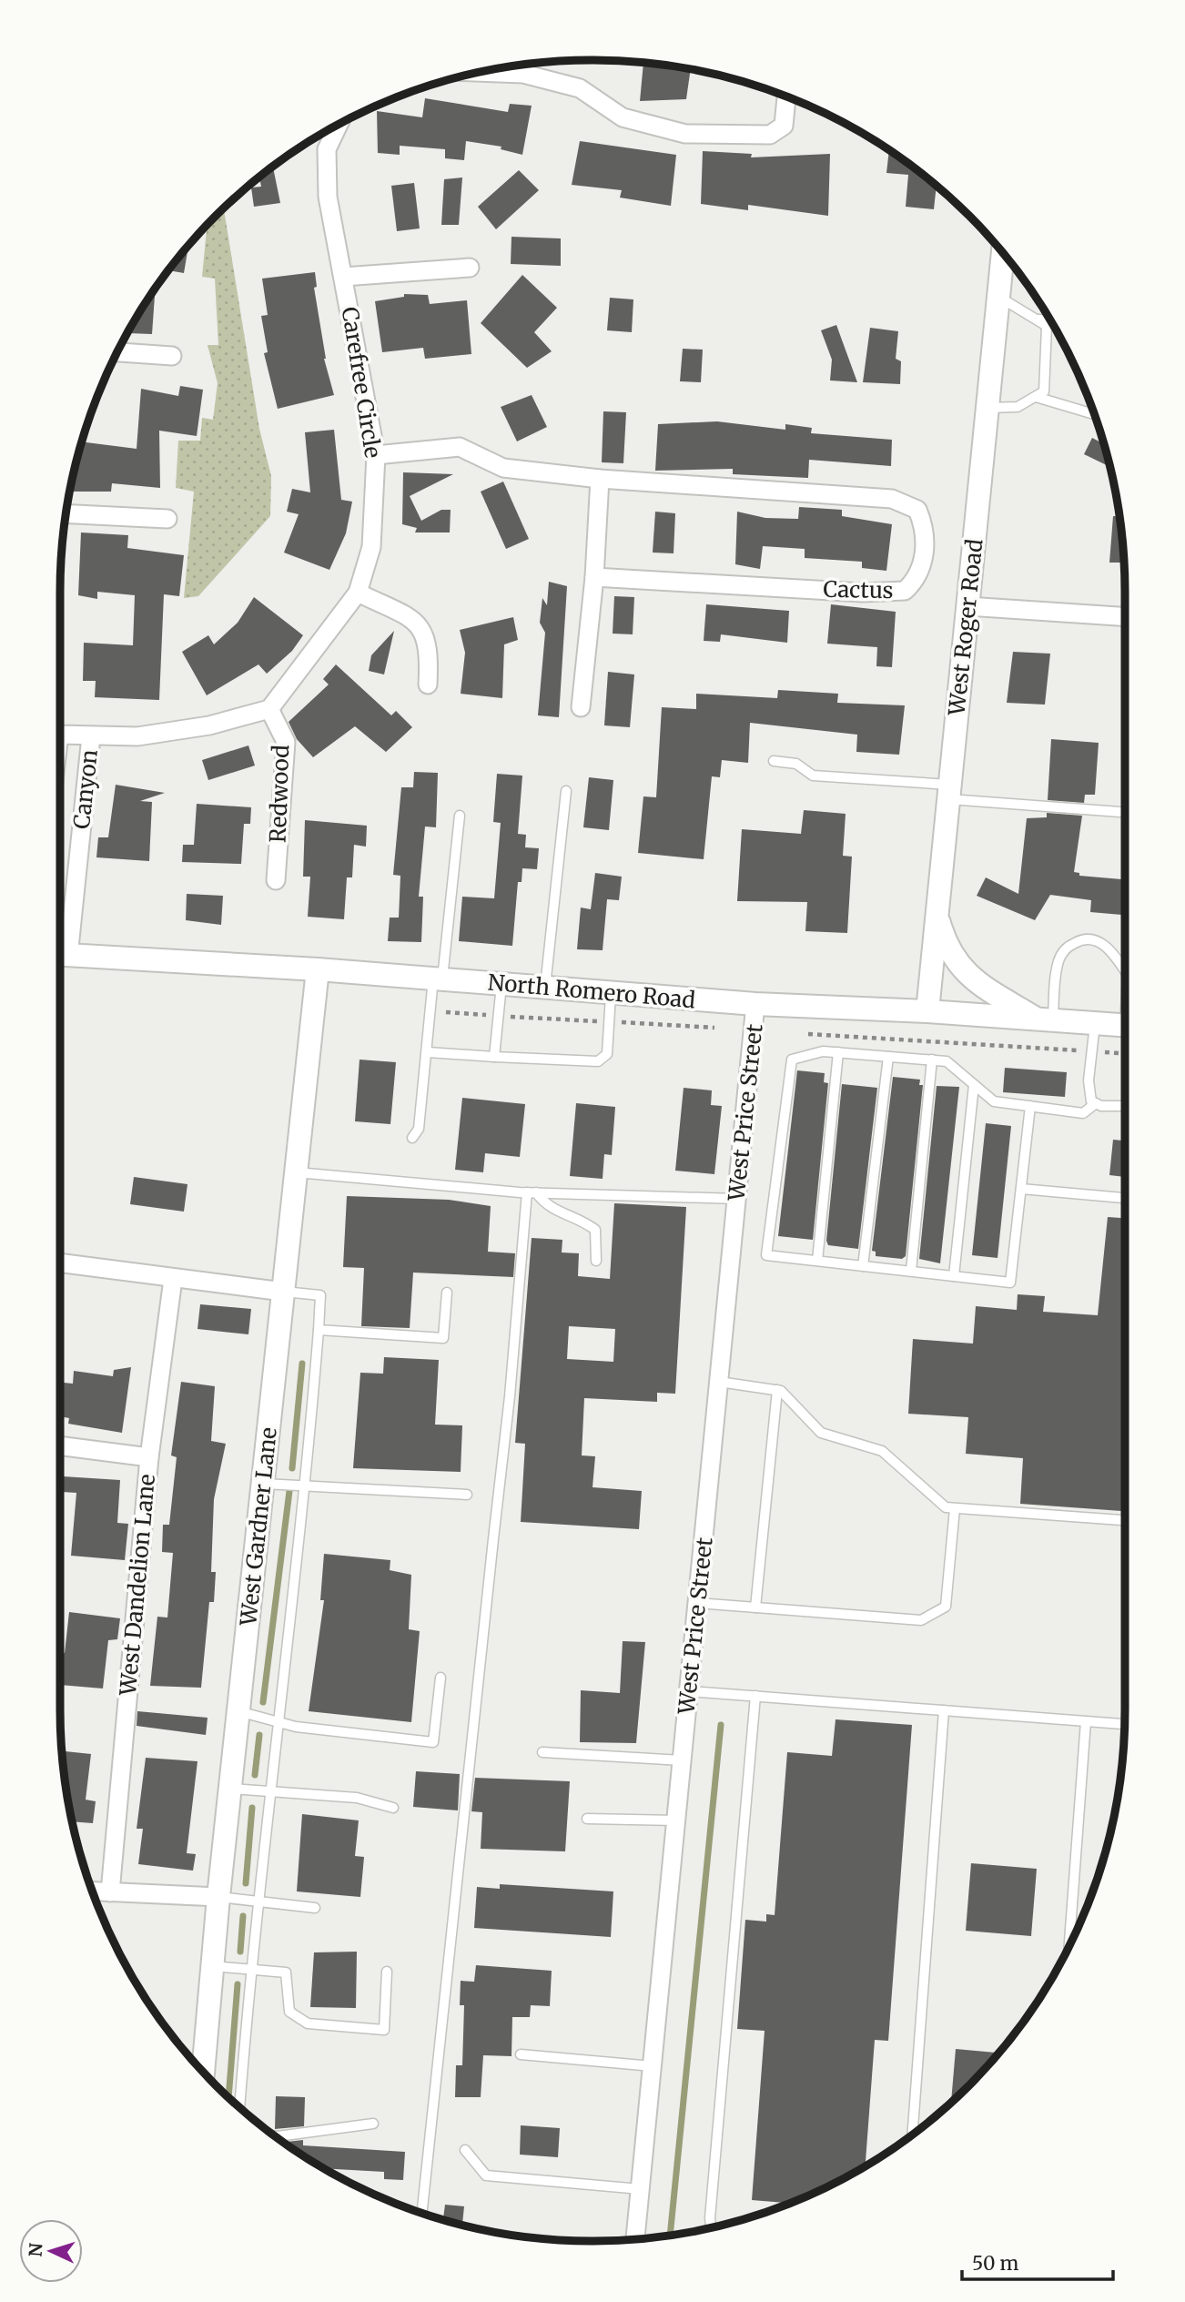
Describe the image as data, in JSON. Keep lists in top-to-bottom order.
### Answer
{
  "streets": {
    "street": [
      "Carefree Circle",
      "Cactus",
      "West Roger Road",
      "Canyon",
      "Redwood",
      "North Romero Road",
      "West Price Street",
      "West Gardner Lane",
      "West Dandelion Lane"
    ]
  },
  "crossings": [
    ["Carefree Circle", "Cactus"],
    ["Carefree Circle", "Redwood"],
    ["West Roger Road", "North Romero Road"],
    ["North Romero Road", "West Price Street"],
    ["North Romero Road", "West Gardner Lane"]
  ],
  "scale_bar": "50 m",
  "north": "left"
}
